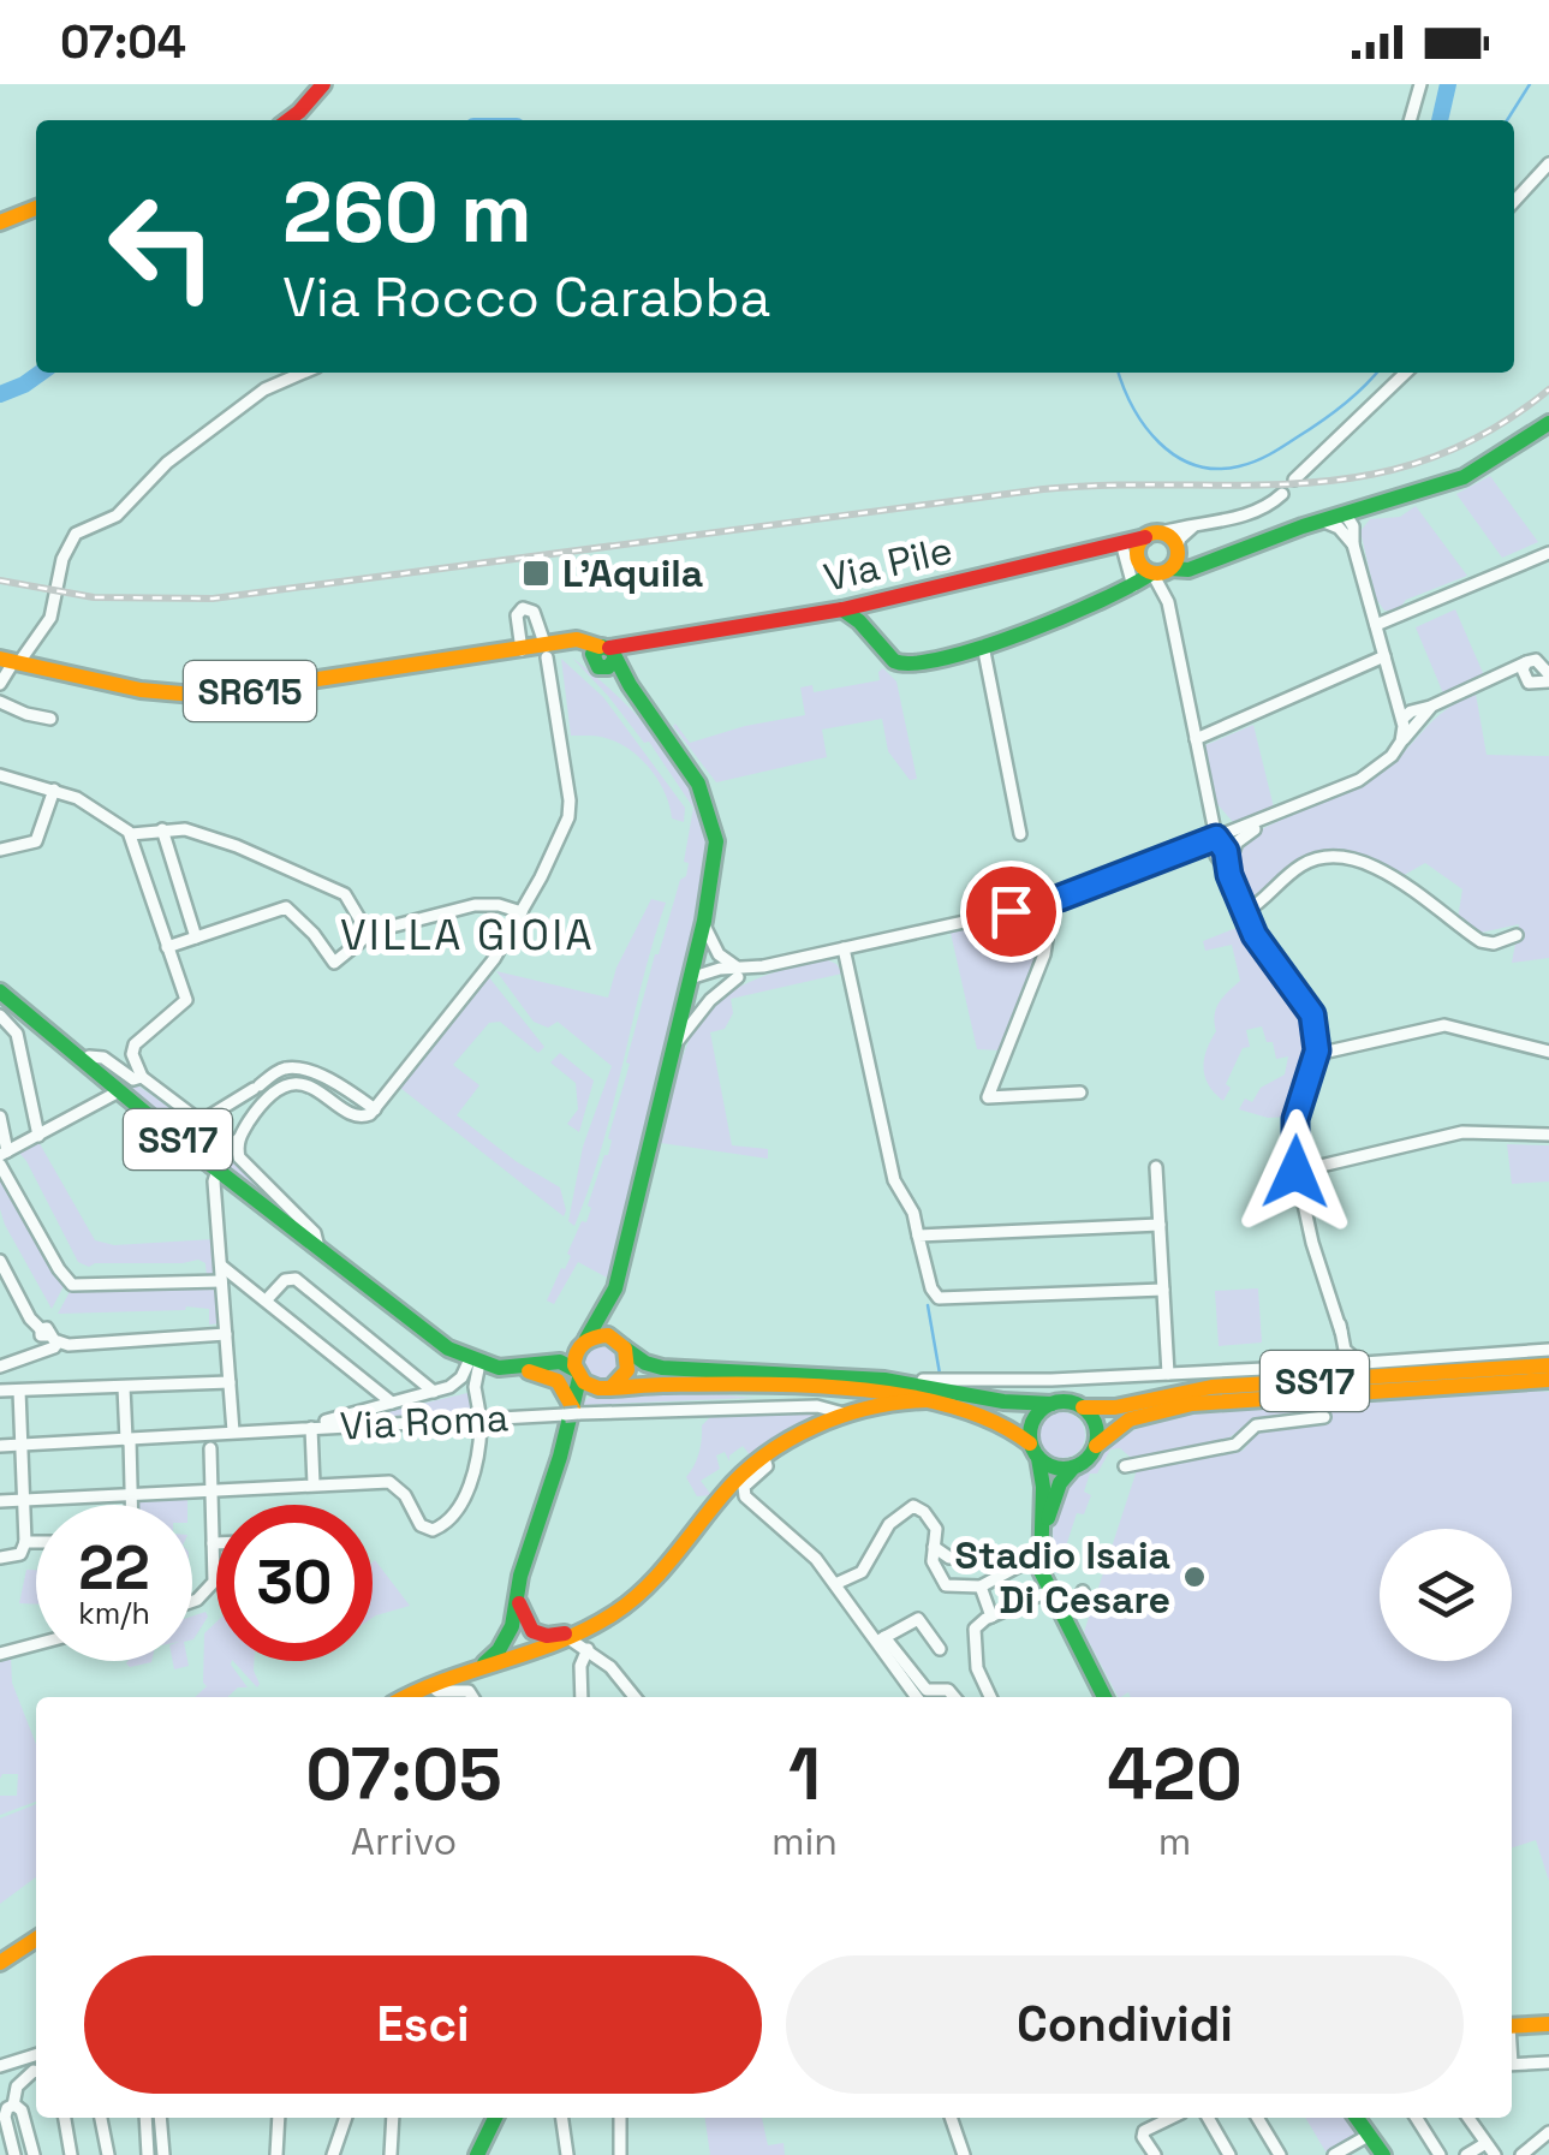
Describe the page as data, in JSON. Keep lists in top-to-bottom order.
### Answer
{
  "streets": {
    "main road": ["Via Pile", "SR615", "SS17"],
    "street": ["Via Roma"]
  },
  "districts": ["VILLA GIOIA"],
  "places": {
    "transit": ["L'Aquila"],
    "other": ["Stadio Isaia Di Cesare"]
  },
  "page": {
    "status": "07:04",
    "turn": ["260 m", "Via Rocco Carabba"],
    "speed": "22 km/h",
    "limit": "30",
    "eta": [
      "07:05",
      "Arrivo",
      "1",
      "min",
      "420",
      "m"
    ],
    "buttons": ["Esci", "Condividi"]
  }
}
